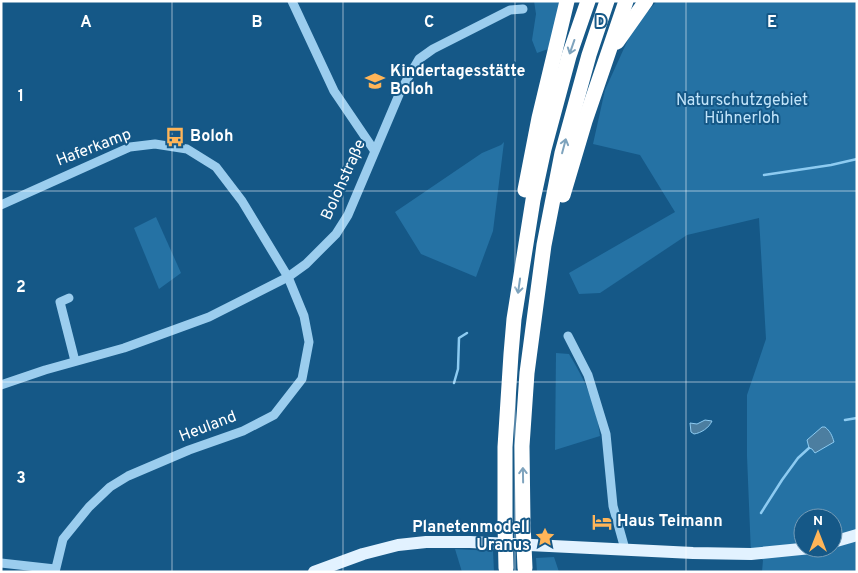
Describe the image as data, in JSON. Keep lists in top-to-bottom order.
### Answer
{
  "streets": {
    "street": ["Haferkamp", "Bolohstraße", "Heuland"]
  },
  "crossings": [
    ["Haferkamp", "Bolohstraße"],
    ["Haferkamp", "Heuland"],
    ["Bolohstraße", "Heuland"]
  ],
  "parks": ["Naturschutzgebiet Hühnerloh"],
  "places": {
    "school or university": ["Kindertagesstätte Boloh"],
    "bus stop": ["Boloh"],
    "hotel": ["Haus Teimann"],
    "place": ["Planetenmodell Uranus"]
  },
  "north": "top",
  "grid": {
    "columns": [
      "A",
      "B",
      "C",
      "D",
      "E"
    ],
    "rows": ["1", "2", "3"]
  }
}
